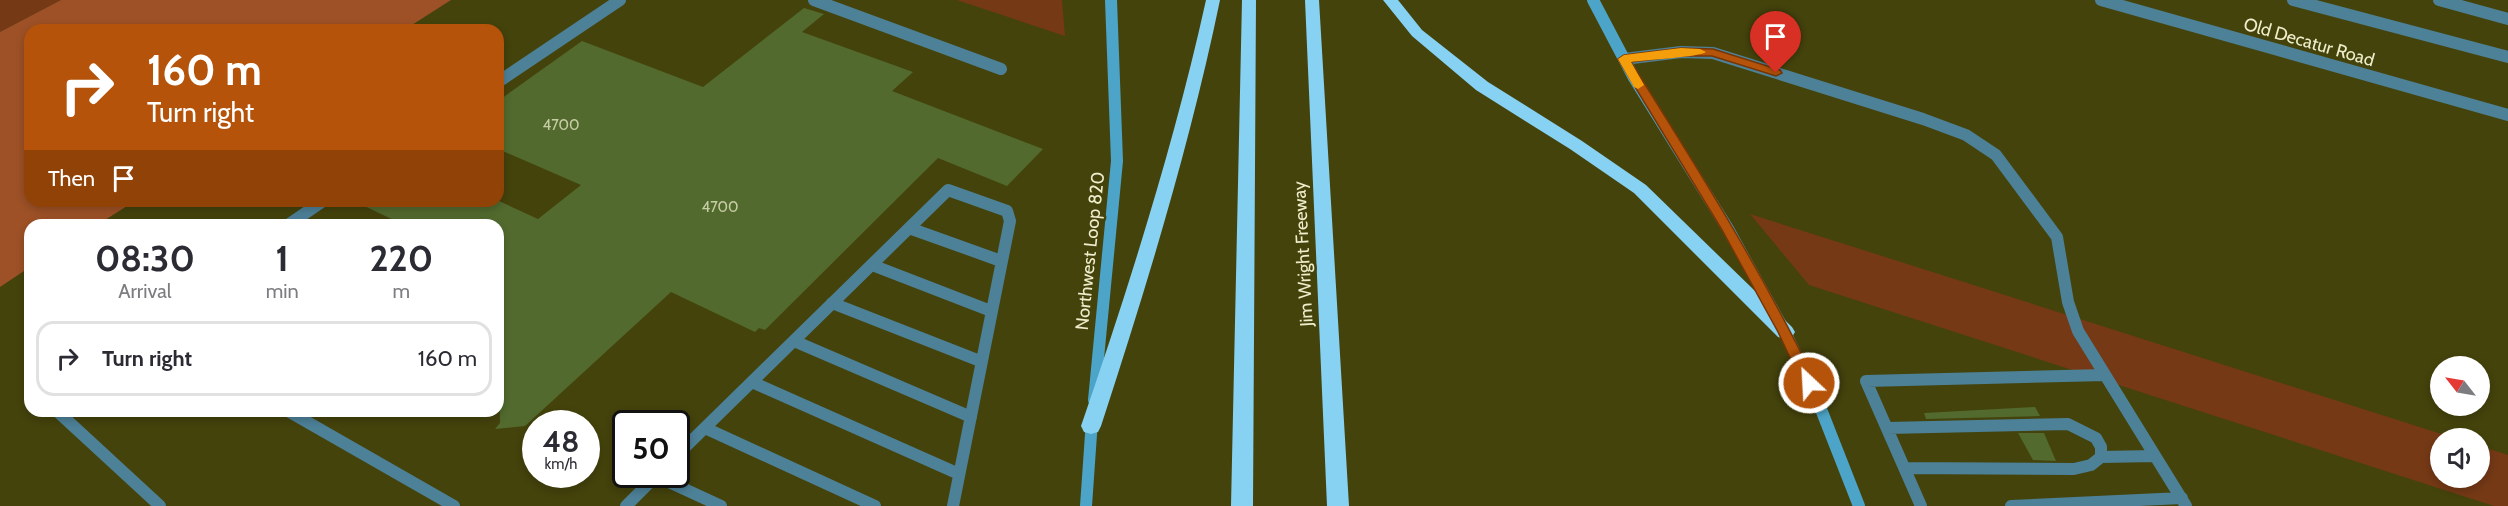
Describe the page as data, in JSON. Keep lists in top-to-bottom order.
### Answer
{
  "streets": {
    "highway": ["Jim Wright Freeway"],
    "main road": ["Northwest Loop 820"],
    "street": ["Old Decatur Road"]
  },
  "house_numbers": ["4700", "4700"],
  "north": "top left",
  "page": {
    "turn": ["160 m", "Turn right"],
    "then": "Then",
    "eta": [
      "08:30",
      "Arrival",
      "1",
      "min",
      "220",
      "m"
    ],
    "list": [
      {
        "name": "Turn right",
        "value": "160 m"
      }
    ],
    "speed": "48 km/h",
    "limit": "50"
  }
}
